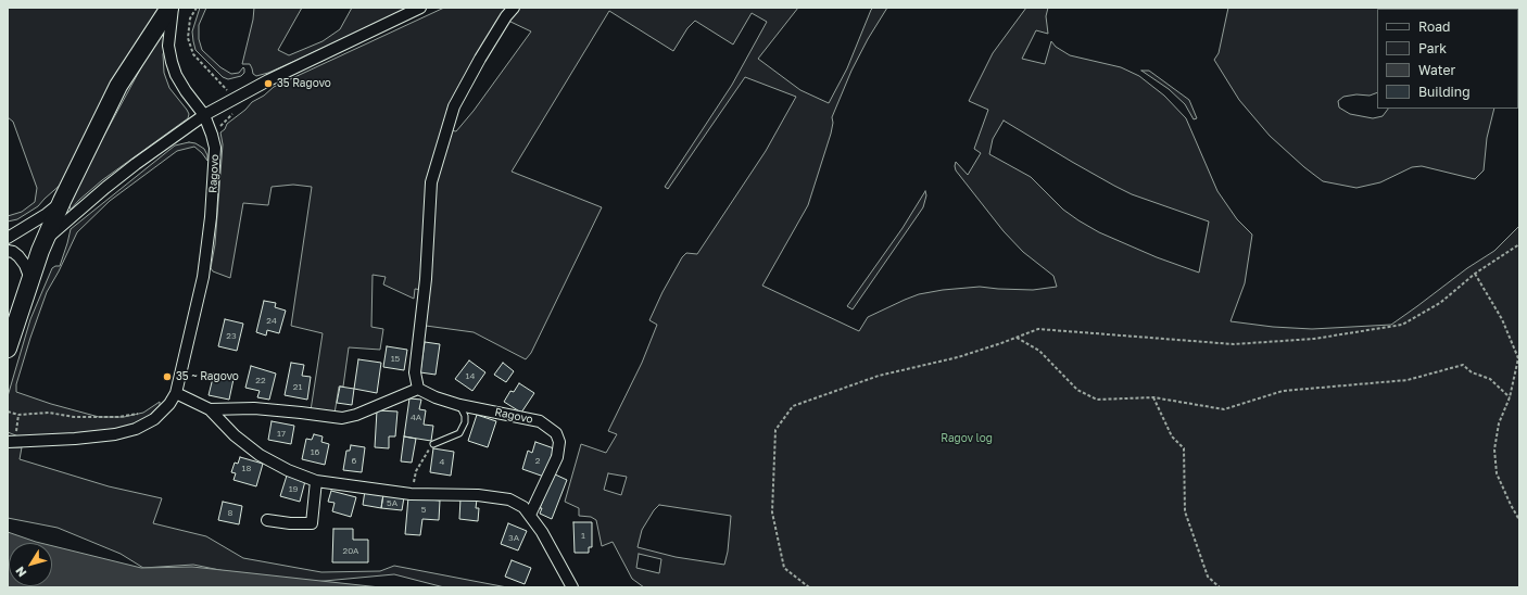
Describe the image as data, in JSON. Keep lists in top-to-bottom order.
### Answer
{
  "streets": {
    "street": ["Ragovo"]
  },
  "parks": ["Ragov log"],
  "places": ["35 Ragovo", "35 ~ Ragovo"],
  "house_numbers": [
    "24",
    "23",
    "15",
    "14",
    "22",
    "21",
    "4A",
    "17",
    "16",
    "6",
    "2",
    "4",
    "18",
    "19",
    "5A",
    "5",
    "8",
    "1",
    "3A",
    "20A"
  ],
  "legend": [
    "Road",
    "Park",
    "Water",
    "Building"
  ],
  "north": "bottom left"
}
